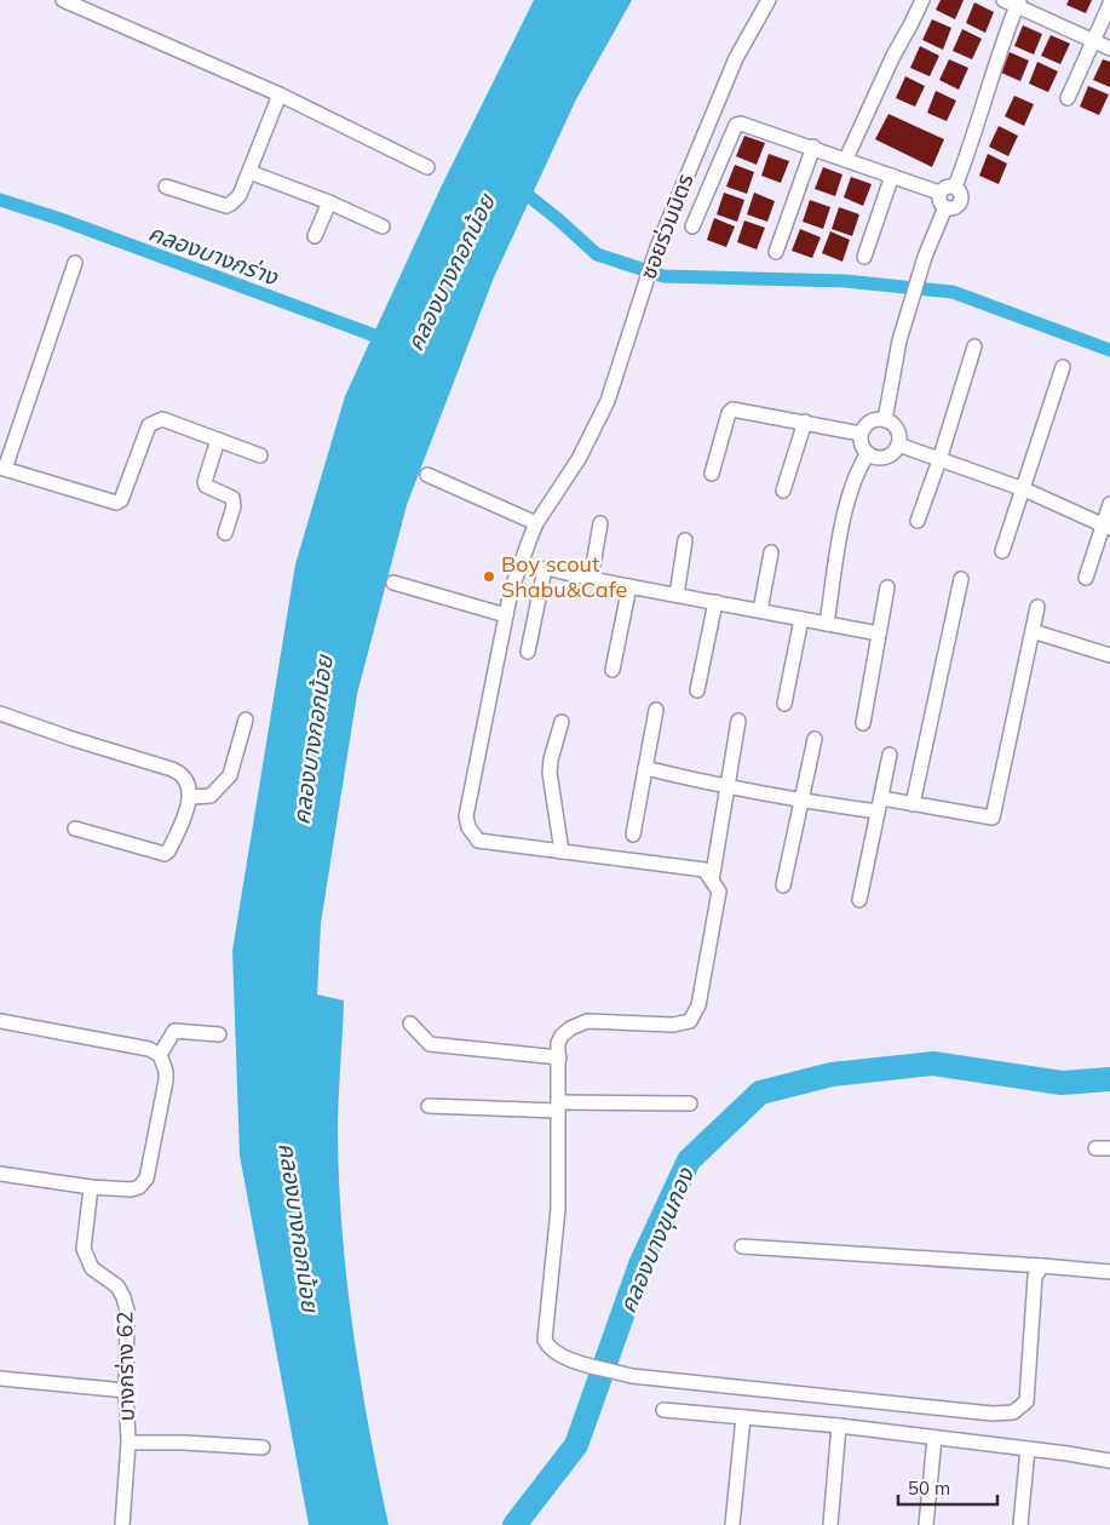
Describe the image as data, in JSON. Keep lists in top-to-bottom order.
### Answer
{
  "streets": {
    "street": ["ซอยร่วมมิตร", "บางกร่าง 62"]
  },
  "water": ["คลองบางกร่าง", "คลองบางกอกน้อย", "คลองบางขุนกอง"],
  "places": ["Boy scout Shabu&Cafe"],
  "scale_bar": "50 m"
}
